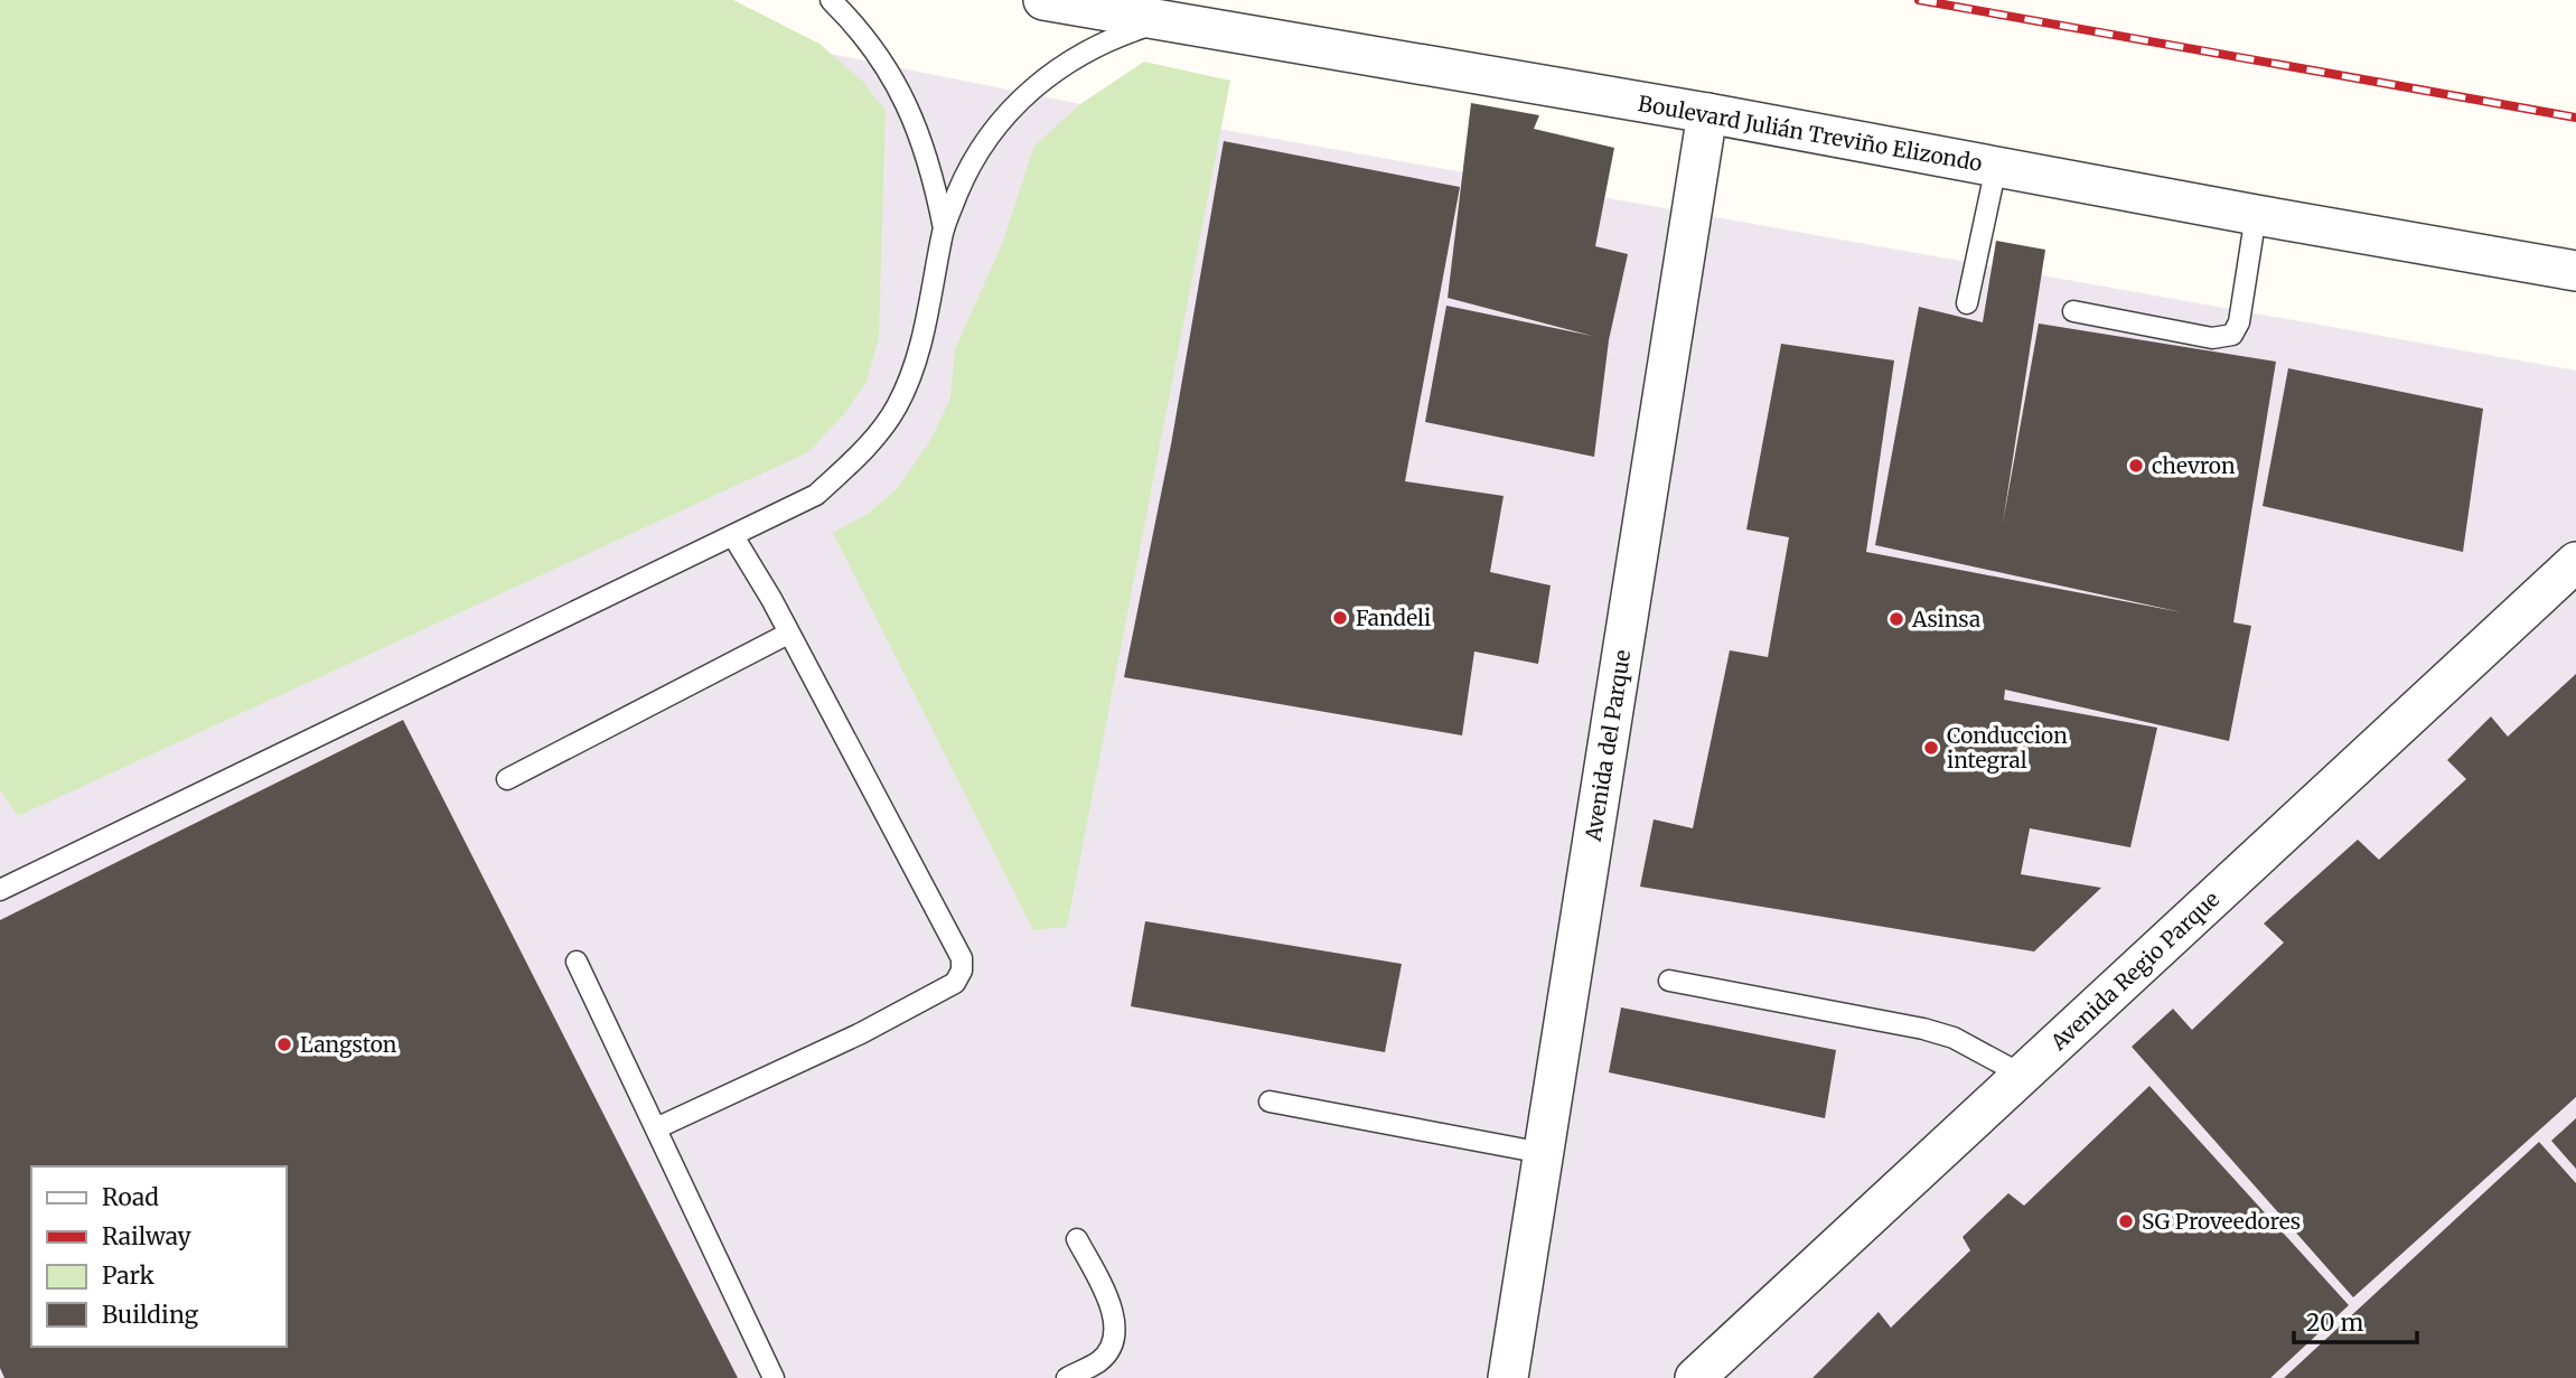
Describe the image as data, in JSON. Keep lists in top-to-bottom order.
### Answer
{
  "streets": {
    "street": ["Boulevard Julián Treviño Elizondo", "Avenida del Parque", "Avenida Regio Parque"]
  },
  "crossings": [
    ["Boulevard Julián Treviño Elizondo", "Avenida del Parque"]
  ],
  "places": [
    "chevron",
    "Fandeli",
    "Asinsa",
    "Conduccion integral",
    "Langston",
    "SG Proveedores"
  ],
  "legend": [
    "Road",
    "Railway",
    "Park",
    "Building"
  ],
  "scale_bar": "20 m"
}
